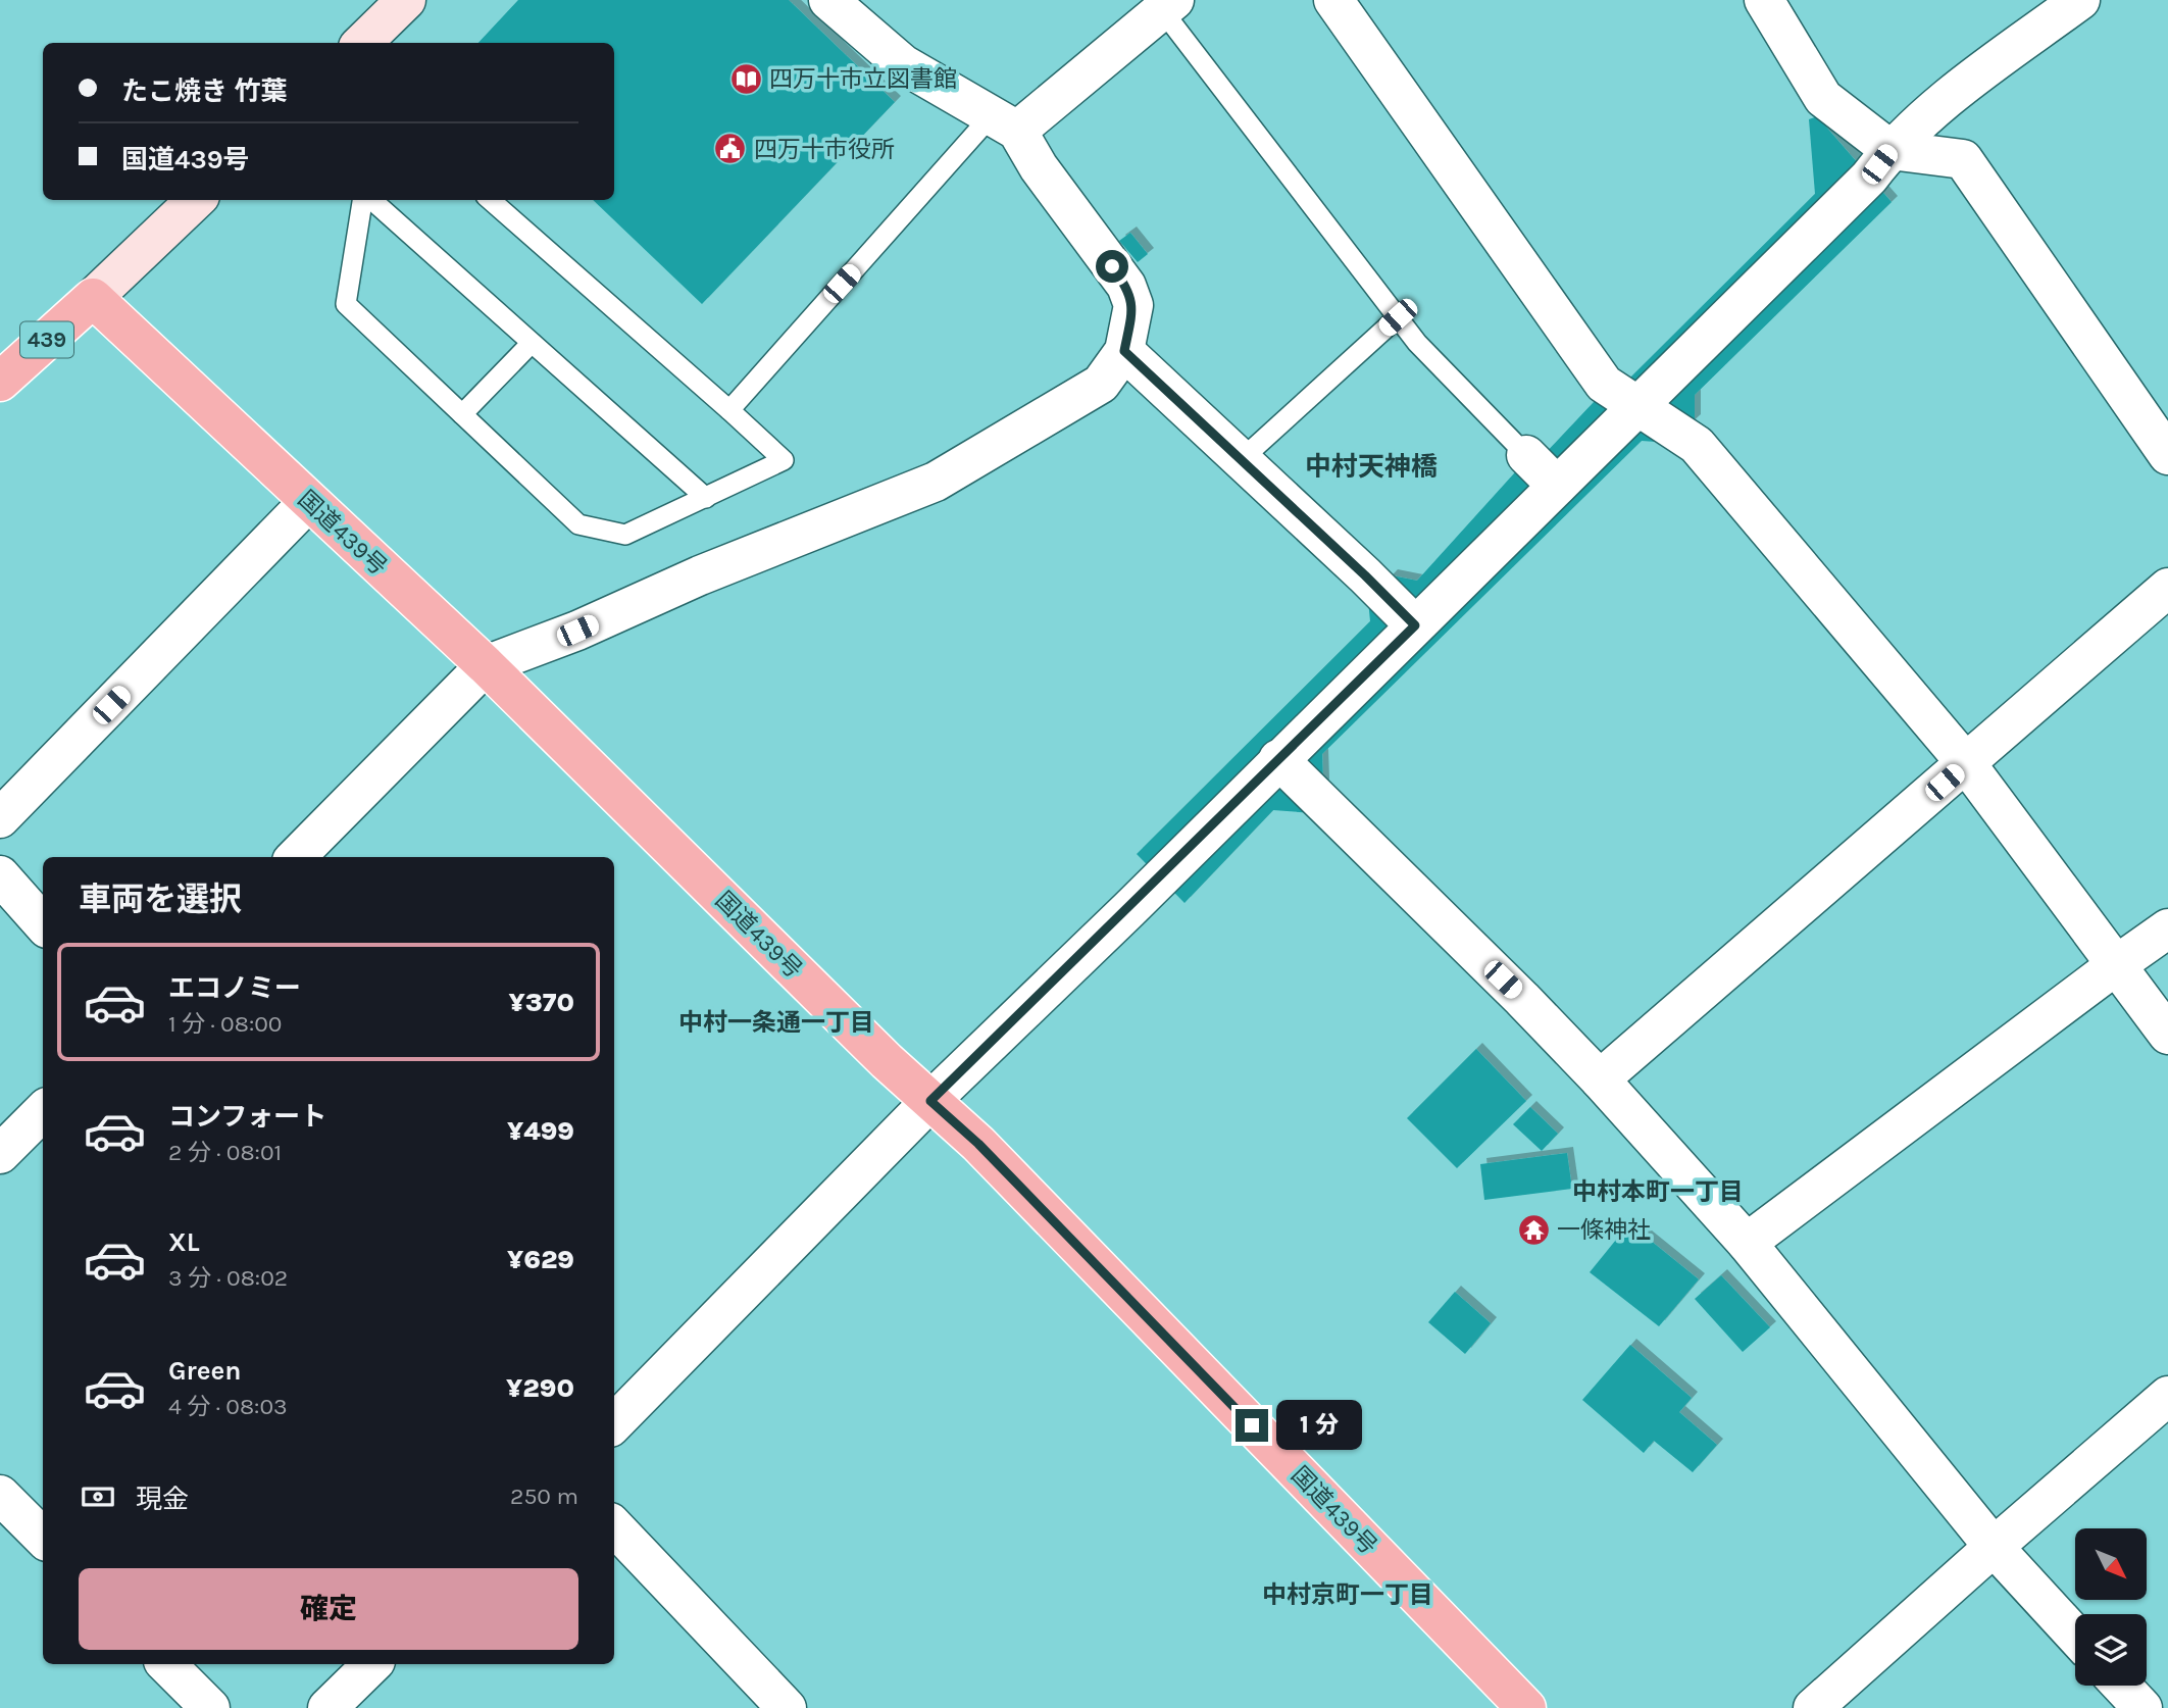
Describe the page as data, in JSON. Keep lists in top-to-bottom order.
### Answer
{
  "streets": {
    "highway": ["439", "国道439号"]
  },
  "crossings": [
    ["439", "国道439号"]
  ],
  "districts": [
    "中村天神橋",
    "中村一条通一丁目",
    "中村本町一丁目",
    "中村京町一丁目"
  ],
  "places": {
    "library": ["四万十市立図書館"],
    "public building": ["四万十市役所"],
    "temple": ["一條神社"]
  },
  "north": "bottom right",
  "page": {
    "banner": ["たこ焼き 竹葉", "国道439号"],
    "heading": "車両を選択",
    "list": [
      {
        "name": "エコノミー",
        "note": "1 分 · 08:00",
        "value": "¥370"
      },
      {
        "name": "コンフォート",
        "note": "2 分 · 08:01",
        "value": "¥499"
      },
      {
        "name": "XL",
        "note": "3 分 · 08:02",
        "value": "¥629"
      },
      {
        "name": "Green",
        "note": "4 分 · 08:03",
        "value": "¥290"
      }
    ],
    "bubble": "1 分",
    "pay": ["現金", "250 m"],
    "buttons": "確定"
  }
}
